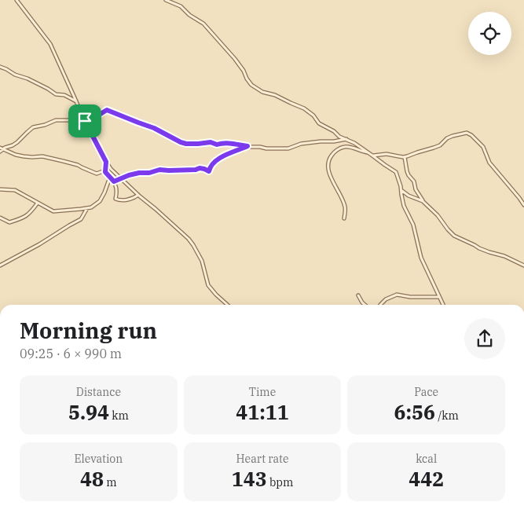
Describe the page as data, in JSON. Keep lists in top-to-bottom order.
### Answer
{
  "page": {
    "heading": ["Morning run", "09:25 · 6 × 990 m"],
    "stats": [
      ["Distance", "5.94 km"],
      ["Time", "41:11"],
      ["Pace", "6:56 /km"],
      ["Elevation", "48 m"],
      ["Heart rate", "143 bpm"],
      ["kcal", "442"]
    ]
  }
}
